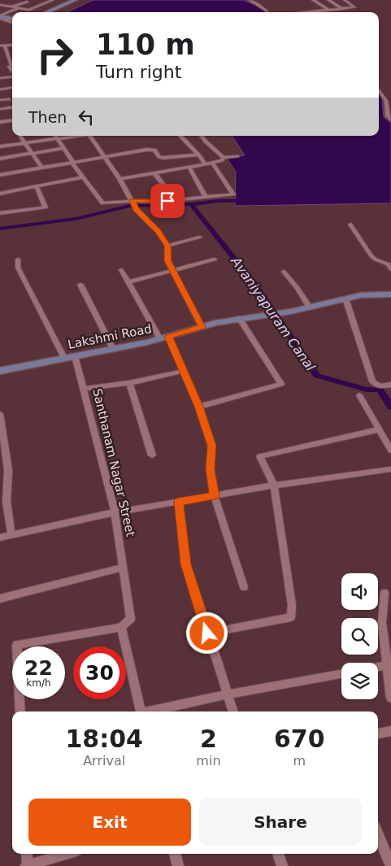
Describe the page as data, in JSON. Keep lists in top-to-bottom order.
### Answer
{
  "streets": {
    "street": ["Lakshmi Road", "Santhanam Nagar Street"]
  },
  "crossings": [
    ["Lakshmi Road", "Santhanam Nagar Street"]
  ],
  "water": ["Avaniyapuram Canal"],
  "page": {
    "turn": ["110 m", "Turn right"],
    "then": "Then",
    "speed": "22 km/h",
    "limit": "30",
    "eta": [
      "18:04",
      "Arrival",
      "2",
      "min",
      "670",
      "m"
    ],
    "buttons": ["Exit", "Share"]
  }
}
